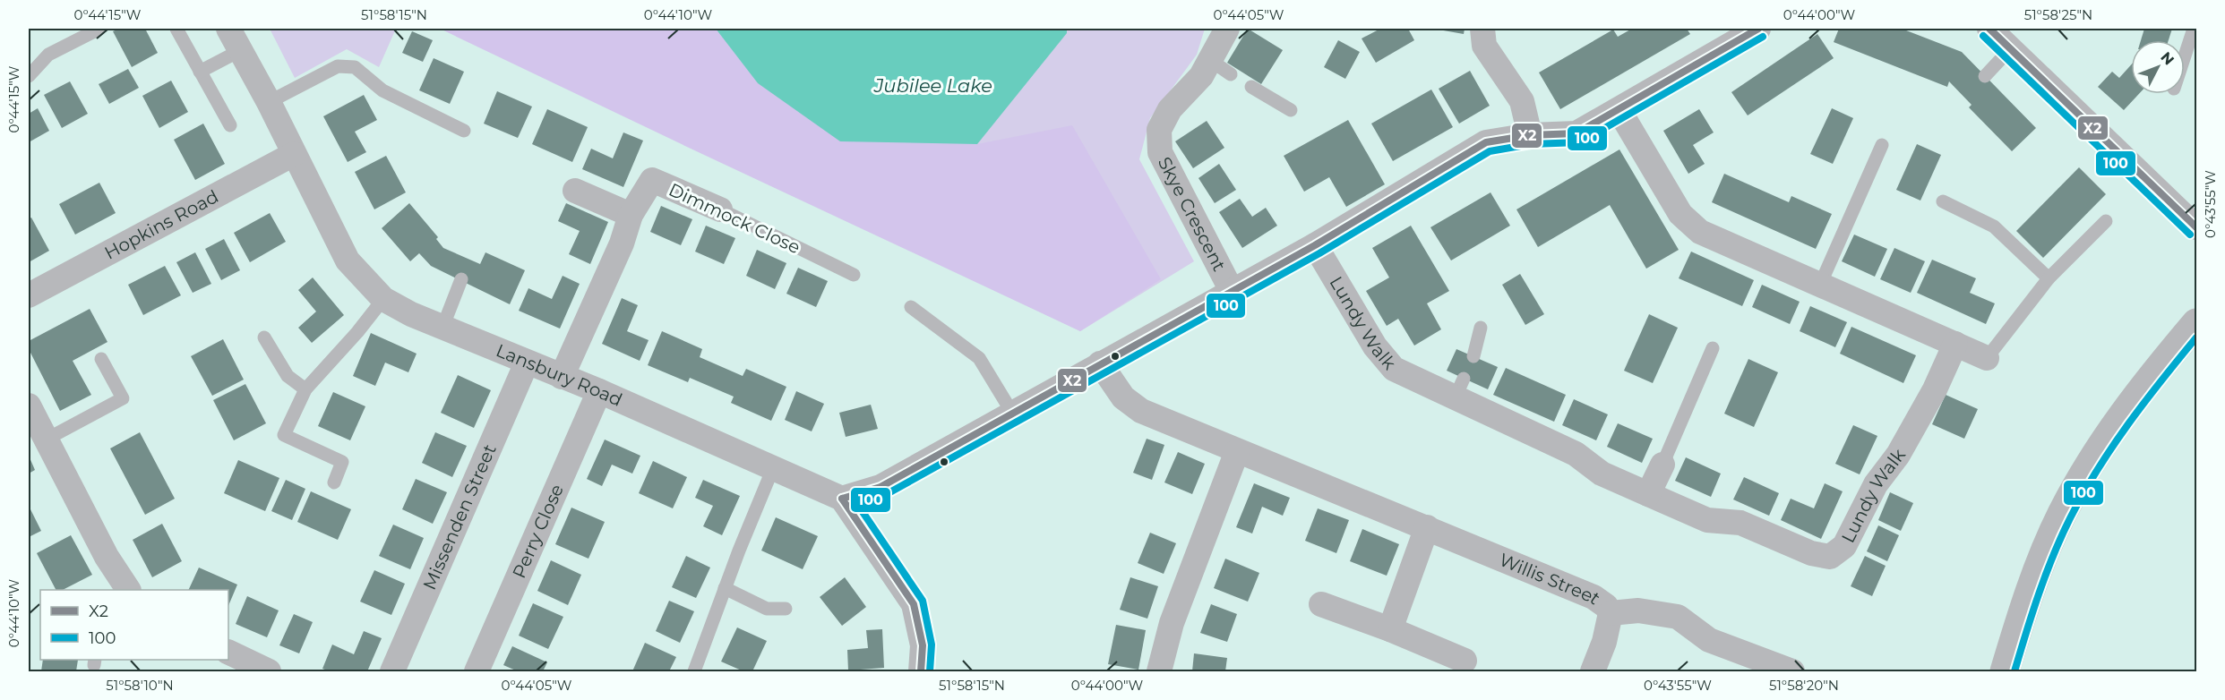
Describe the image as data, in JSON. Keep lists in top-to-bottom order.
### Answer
{
  "streets": {
    "street": [
      "Skye Crescent",
      "Dimmock Close",
      "Hopkins Road",
      "Lundy Walk",
      "Lansbury Road",
      "Missenden Street",
      "Perry Close",
      "Willis Street"
    ]
  },
  "crossings": [
    ["Dimmock Close", "Lansbury Road"],
    ["Hopkins Road", "Lansbury Road"],
    ["Lansbury Road", "Missenden Street"],
    ["Lansbury Road", "Perry Close"]
  ],
  "water": ["Jubilee Lake"],
  "lines": ["transit line X2", "transit line 100"],
  "legend": ["X2", "100"],
  "north": "top right",
  "coordinates": [
    "0°44'15\"W",
    "51°58'15\"N",
    "0°44'10\"W",
    "0°44'05\"W",
    "0°44'00\"W",
    "51°58'25\"N",
    "0°43'55\"W",
    "51°58'10\"N",
    "51°58'20\"N"
  ]
}
